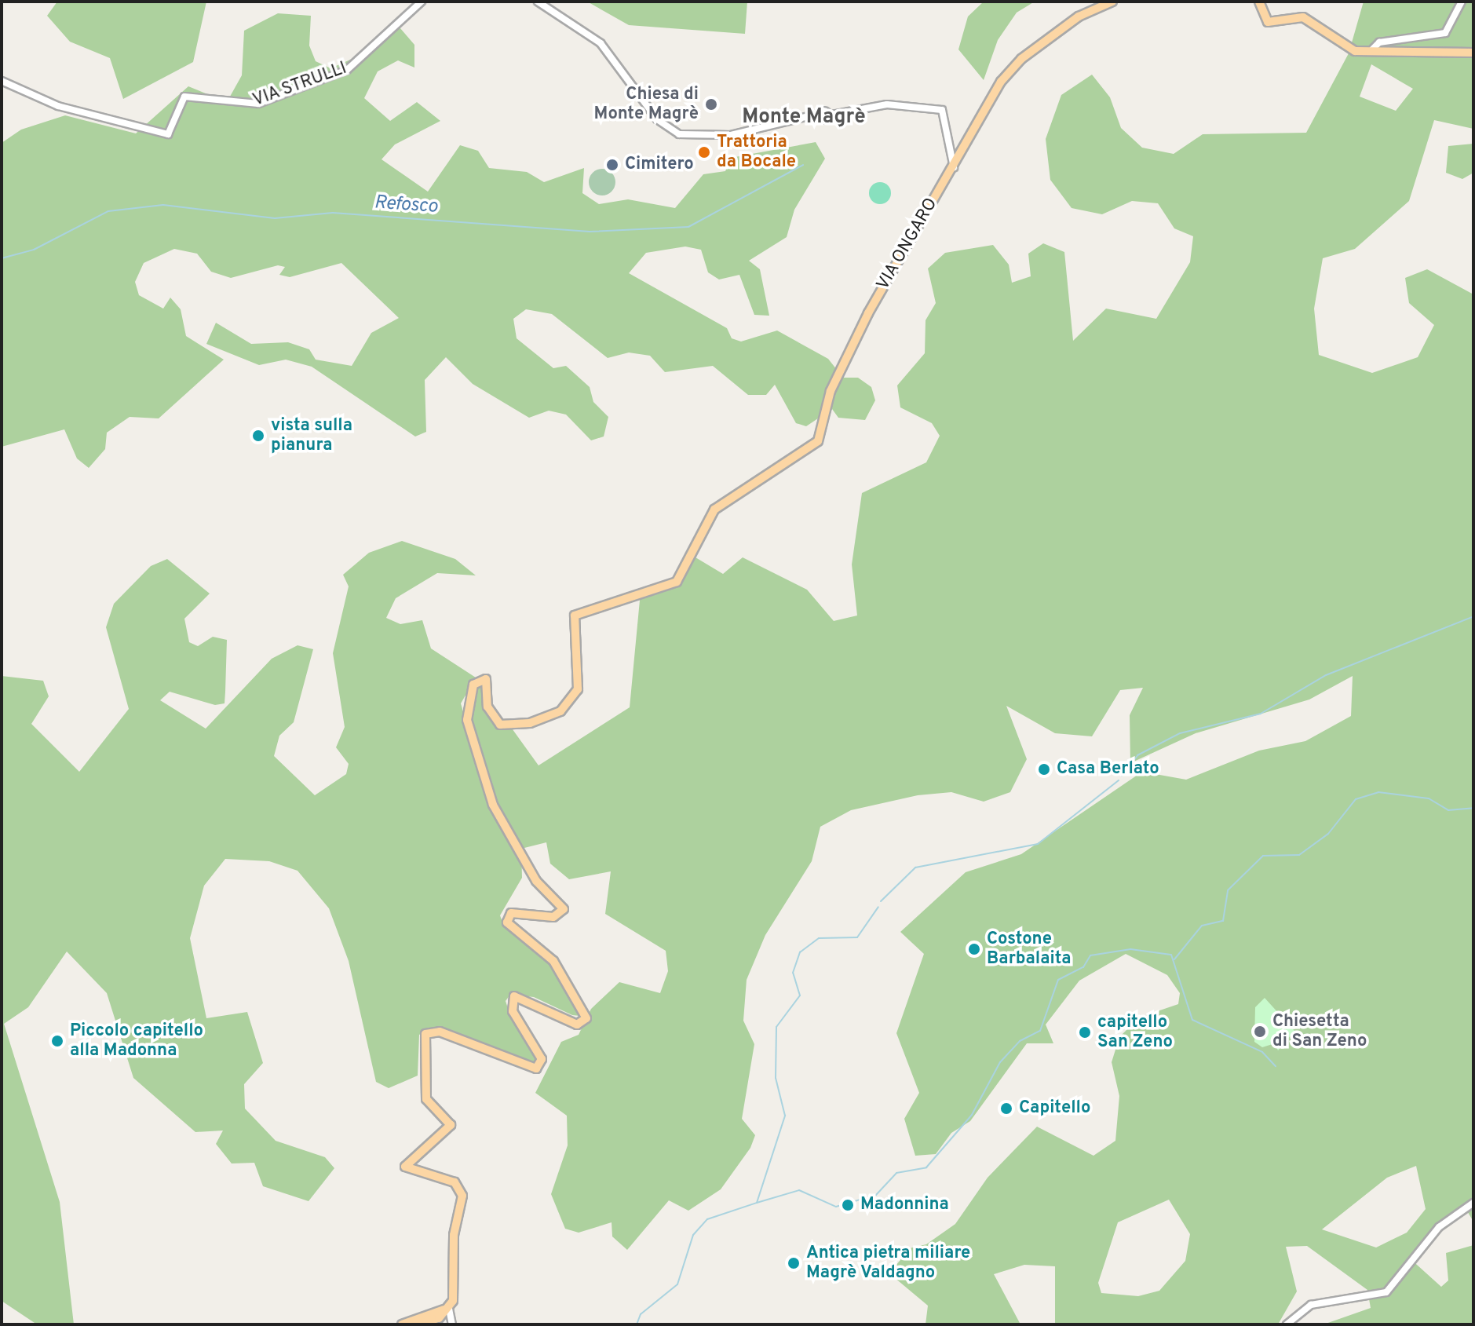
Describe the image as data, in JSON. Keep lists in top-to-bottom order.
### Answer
{
  "streets": {
    "main road": ["VIA ONGARO"],
    "street": ["VIA STRULLI"]
  },
  "districts": ["Monte Magrè"],
  "water": ["Refosco"],
  "places": [
    "Chiesa di Monte Magrè",
    "Trattoria da Bocale",
    "Cimitero",
    "vista sulla pianura",
    "Casa Berlato",
    "Costone Barbalaita",
    "Chiesetta di San Zeno",
    "capitello San Zeno",
    "Piccolo capitello alla Madonna",
    "Capitello",
    "Madonnina",
    "Antica pietra miliare Magrè Valdagno"
  ]
}
